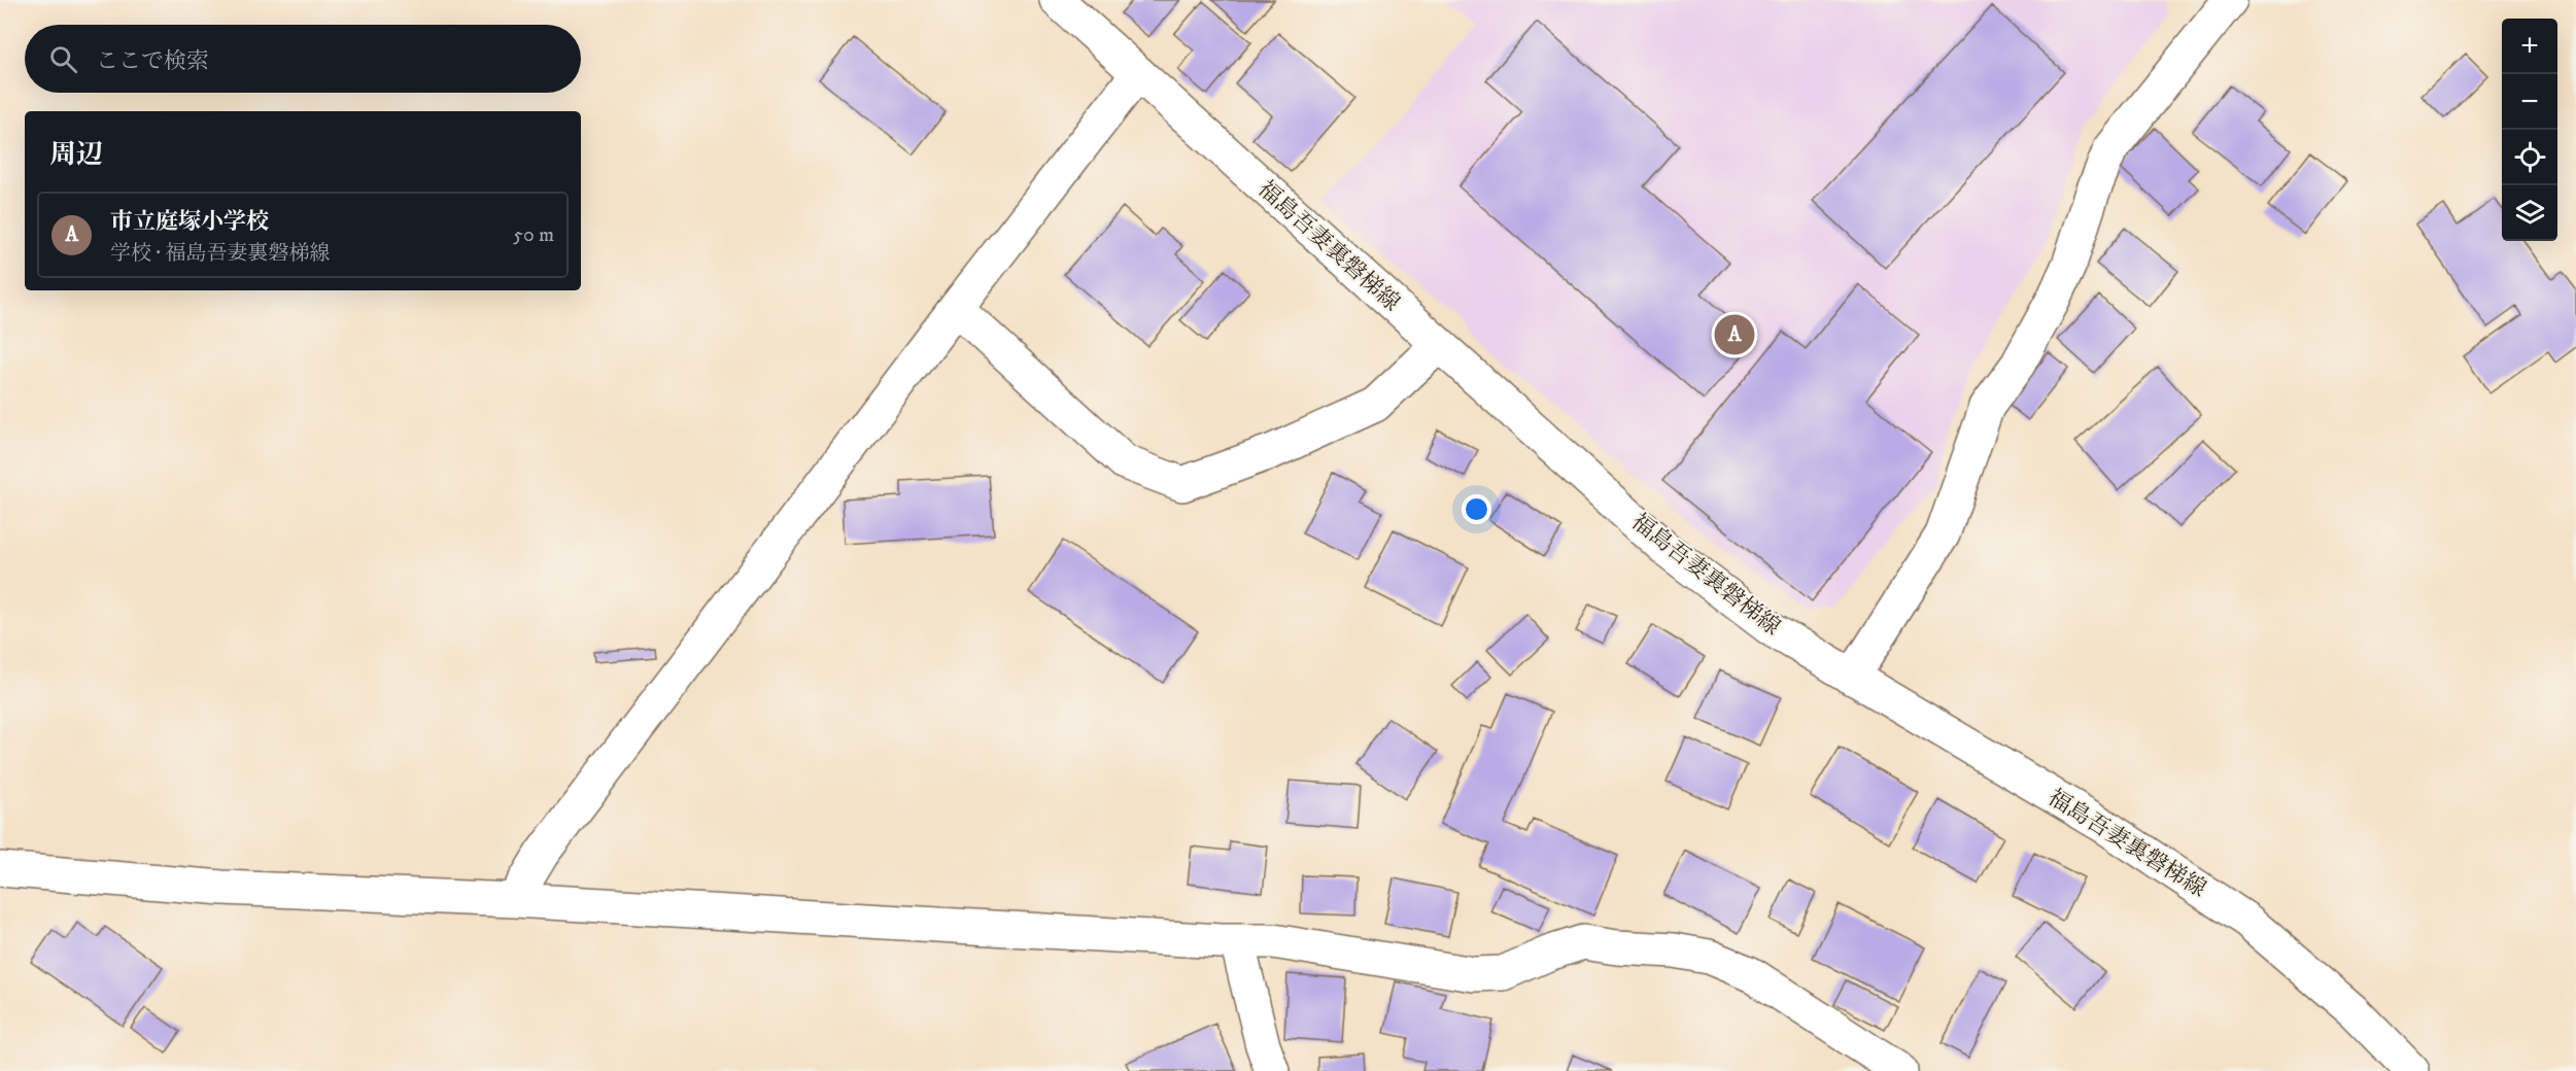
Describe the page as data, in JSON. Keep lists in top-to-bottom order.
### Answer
{
  "streets": {
    "street": ["福島吾妻裏磐梯線"]
  },
  "page": {
    "map_buttons": ["+", "−"],
    "search": "ここで検索",
    "heading": "周辺",
    "list": [
      {
        "mark": "A",
        "name": "市立庭塚小学校",
        "note": "学校 · 福島吾妻裏磐梯線",
        "value": "50 m"
      }
    ],
    "pins": "A"
  }
}
